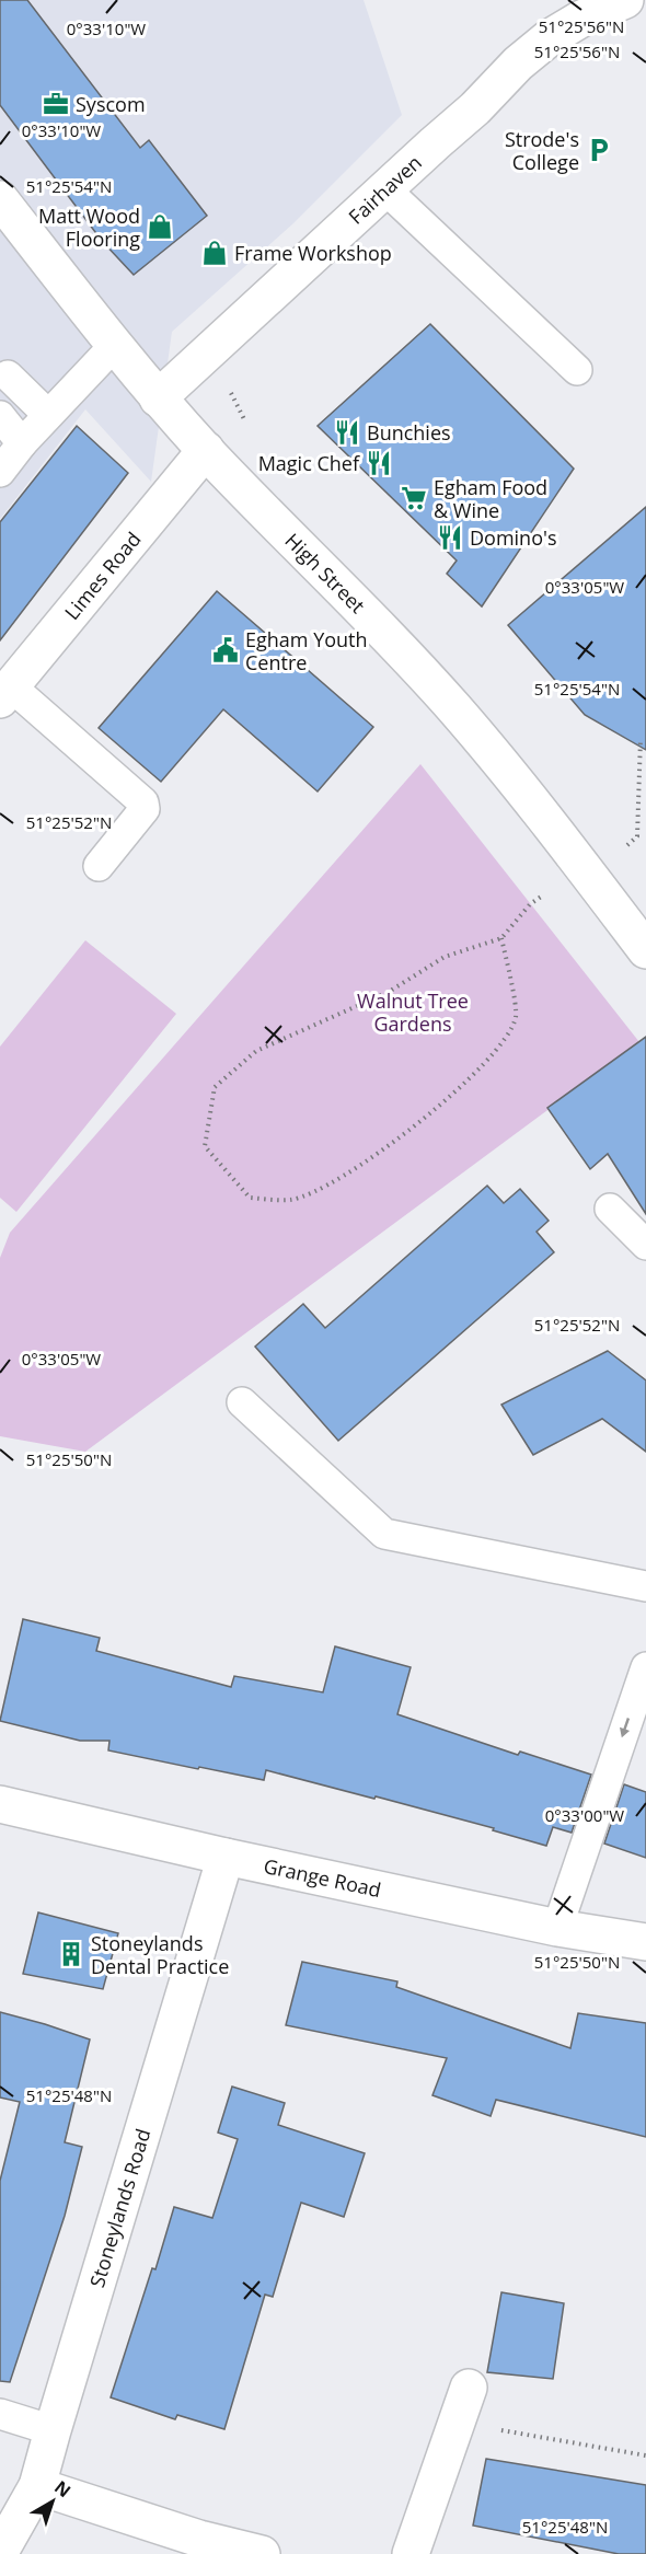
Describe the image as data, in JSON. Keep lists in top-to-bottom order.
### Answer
{
  "streets": {
    "street": [
      "Fairhaven",
      "Limes Road",
      "High Street",
      "Grange Road",
      "Stoneylands Road"
    ]
  },
  "crossings": [
    ["Fairhaven", "High Street"],
    ["Limes Road", "High Street"],
    ["Grange Road", "Stoneylands Road"]
  ],
  "parks": ["Walnut Tree Gardens"],
  "places": {
    "office": ["Syscom"],
    "parking": ["Strode's College"],
    "shop": ["Matt Wood Flooring", "Frame Workshop"],
    "restaurant": ["Bunchies", "Magic Chef", "Domino's"],
    "supermarket": ["Egham Food & Wine"],
    "public building": ["Egham Youth Centre"],
    "building": ["Stoneylands Dental Practice"]
  },
  "north": "top right",
  "coordinates": [
    "51°25'56\"N",
    "0°33'10\"W",
    "51°25'54\"N",
    "0°33'05\"W",
    "51°25'52\"N",
    "51°25'50\"N",
    "0°33'00\"W",
    "51°25'48\"N"
  ]
}
